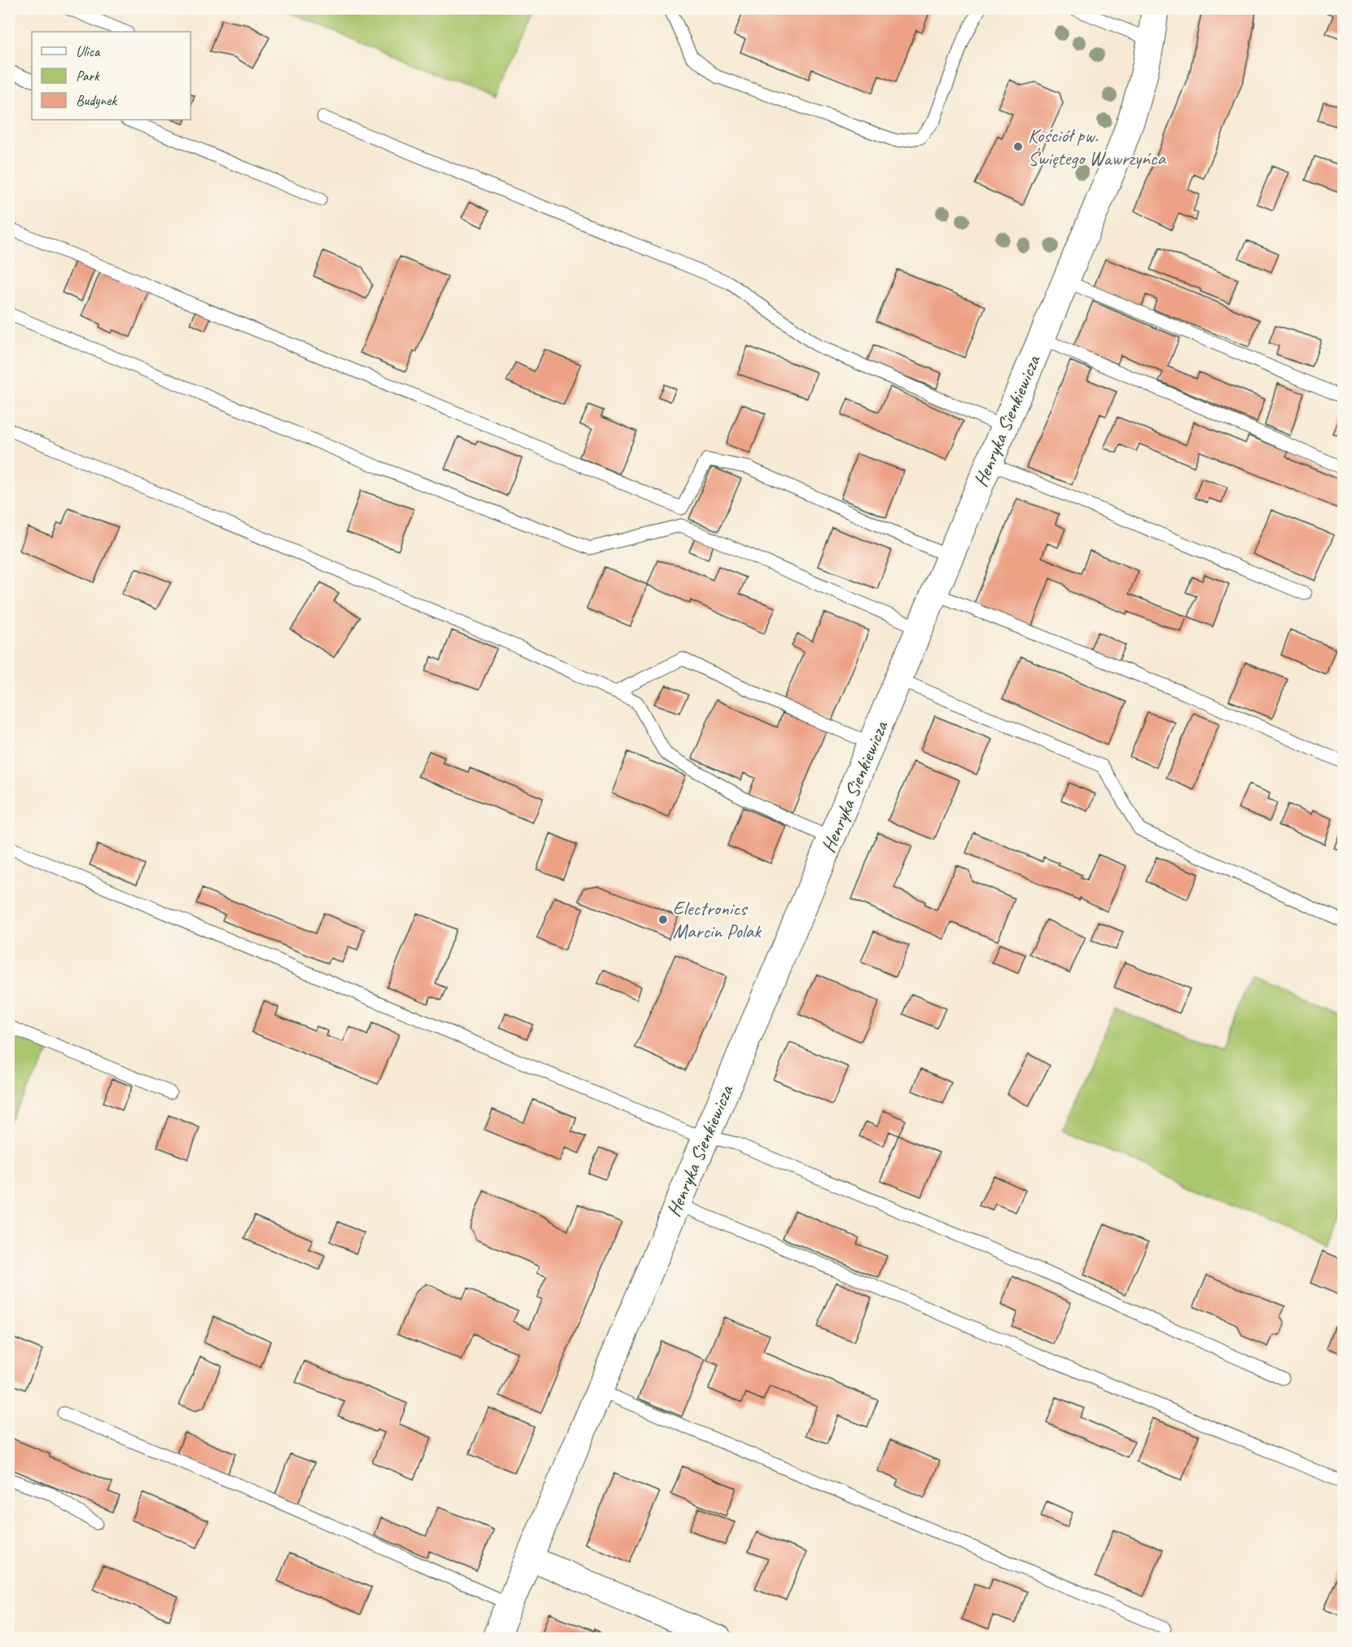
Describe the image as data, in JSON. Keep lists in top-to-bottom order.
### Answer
{
  "streets": {
    "street": ["Henryka Sienkiewicza"]
  },
  "places": ["Kościół pw. Świętego Wawrzyńca", "Electronics Marcin Polak"],
  "legend": ["Ulica", "Park", "Budynek"]
}
